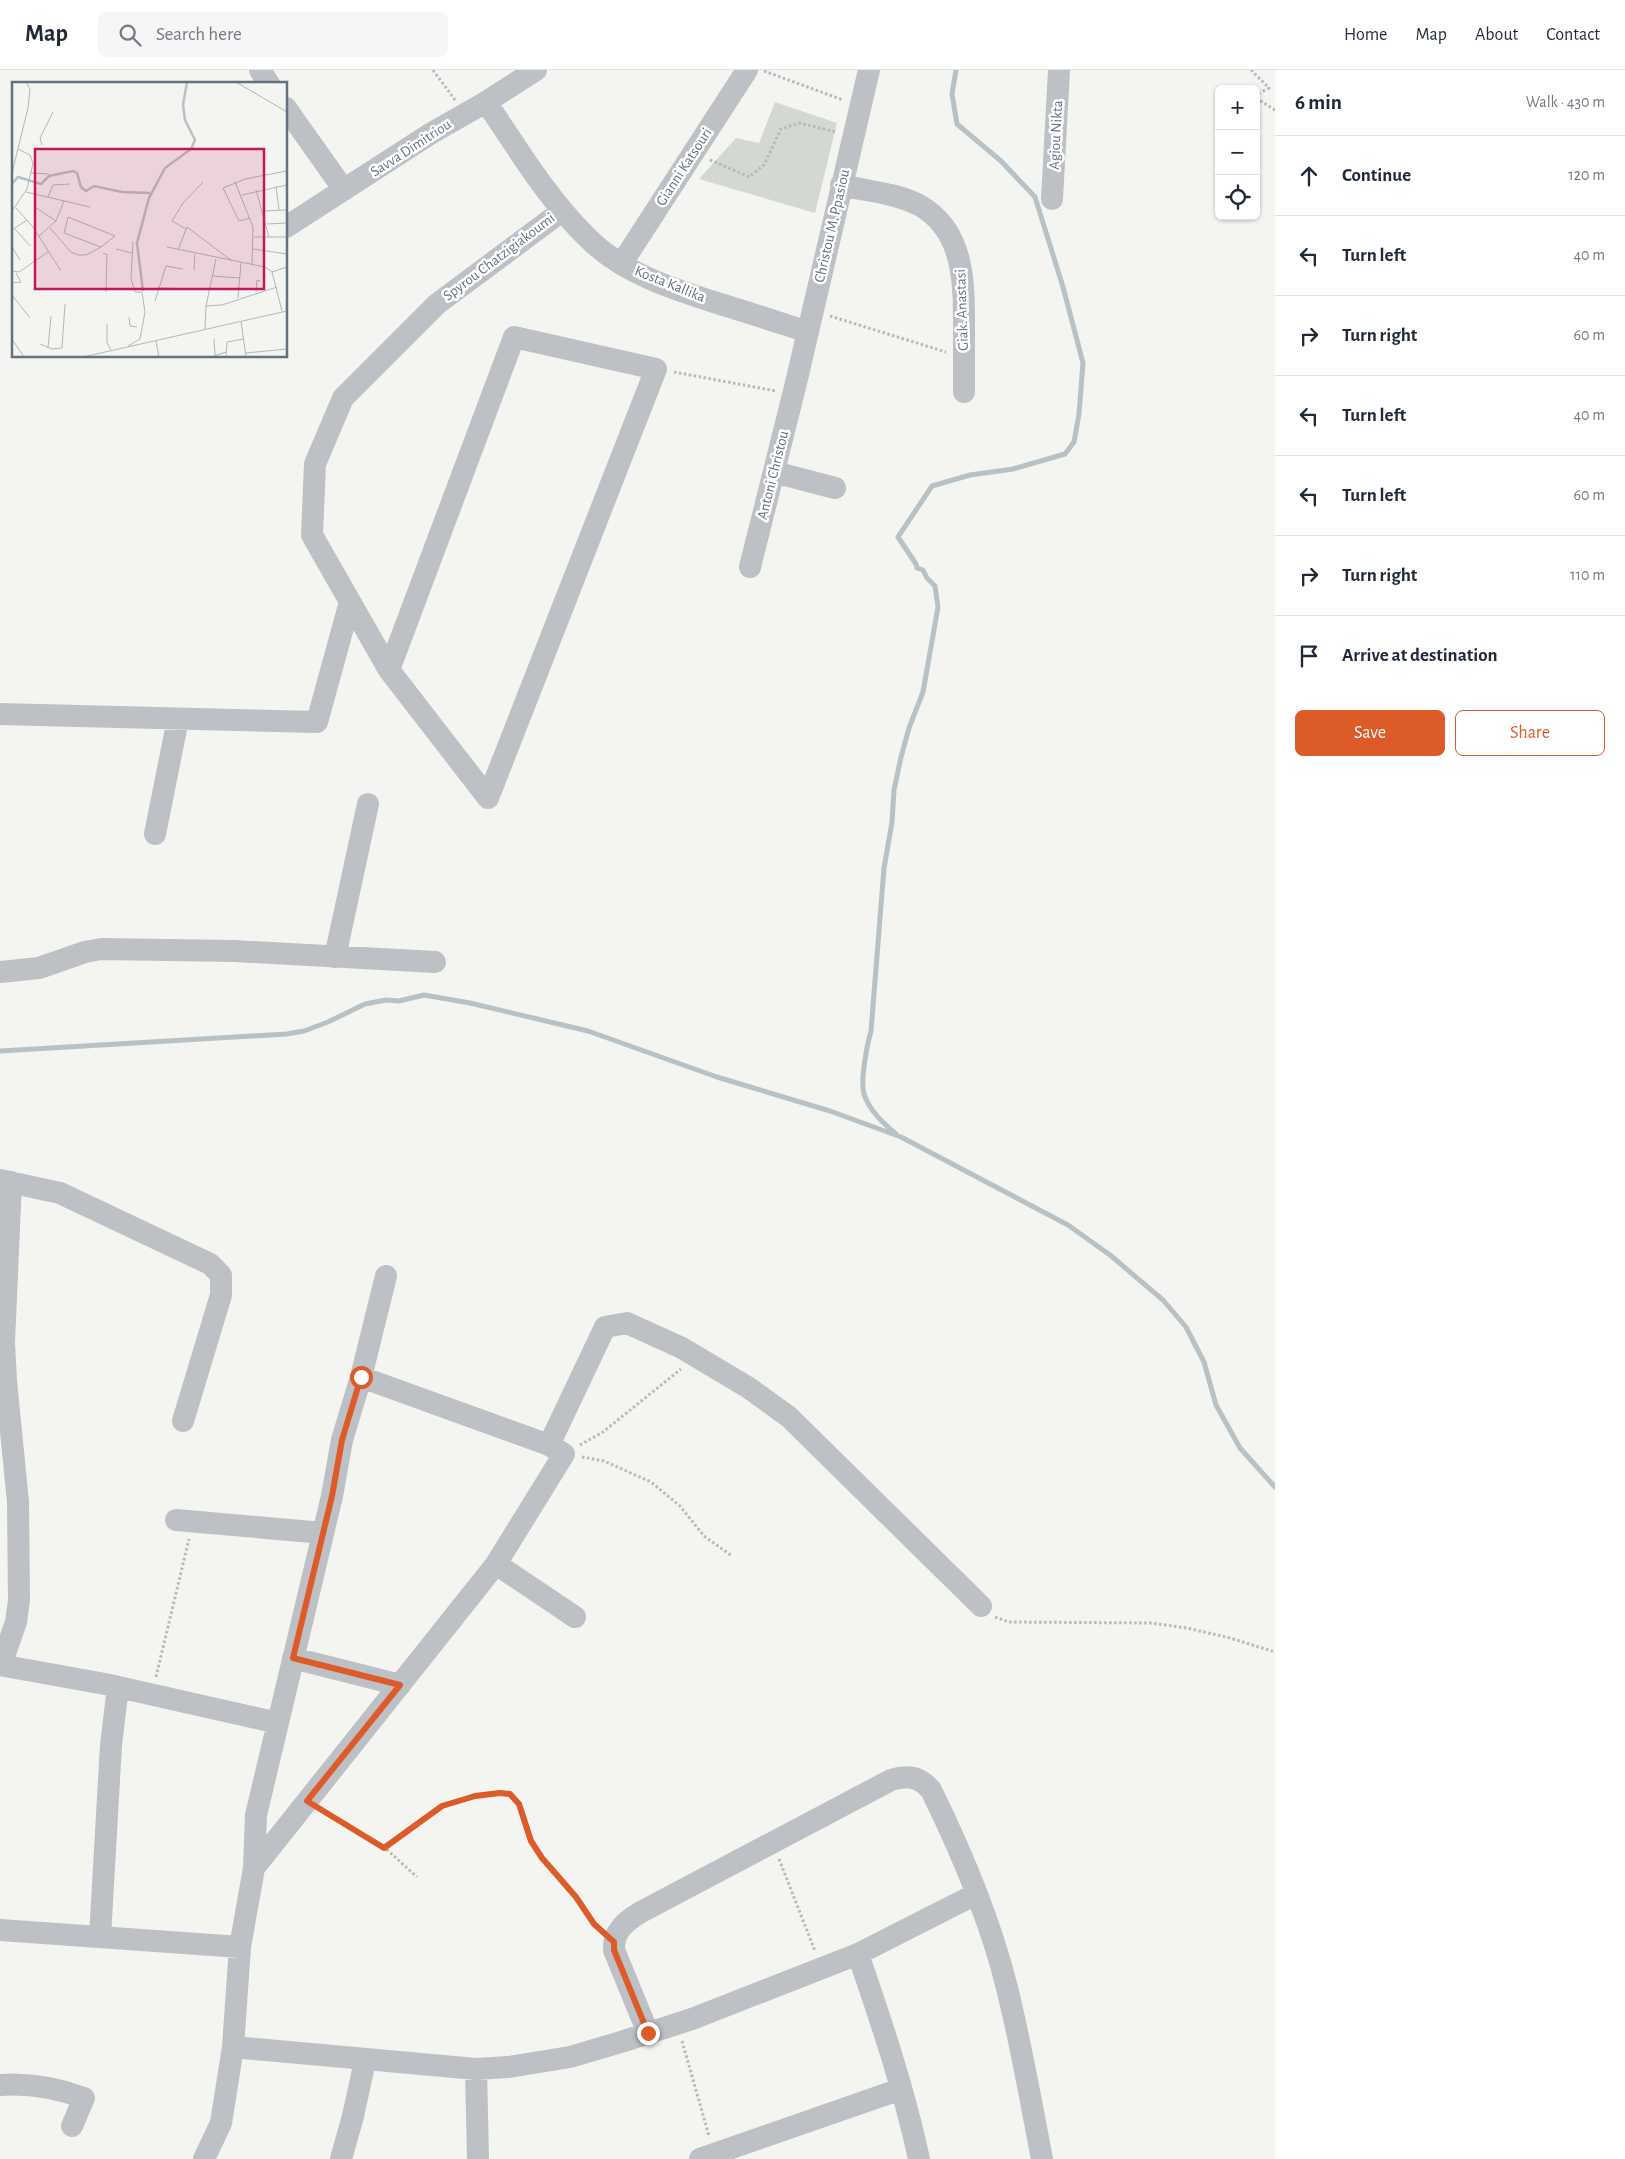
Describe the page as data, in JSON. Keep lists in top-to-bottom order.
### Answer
{
  "streets": {
    "street": [
      "Agiou Nikta",
      "Savva Dimitriou",
      "Gianni Katsouri",
      "Christou M. Ppasiou",
      "Spyrou Chatzigiakoumi",
      "Kosta Kallika",
      "Giak. Anastasi",
      "Antoni Christou"
    ]
  },
  "crossings": [
    ["Savva Dimitriou", "Kosta Kallika"],
    ["Gianni Katsouri", "Kosta Kallika"],
    ["Christou M. Ppasiou", "Kosta Kallika"],
    ["Christou M. Ppasiou", "Giak. Anastasi"],
    ["Christou M. Ppasiou", "Antoni Christou"],
    ["Spyrou Chatzigiakoumi", "Kosta Kallika"]
  ],
  "page": {
    "header": "Map",
    "search": "Search here",
    "nav": [
      "Home",
      "Map",
      "About",
      "Contact"
    ],
    "heading": ["6 min", "Walk · 430 m"],
    "map_buttons": ["+", "−"],
    "list": [
      ["Continue", "120 m"],
      ["Turn left", "40 m"],
      ["Turn right", "60 m"],
      ["Turn left", "40 m"],
      ["Turn left", "60 m"],
      ["Turn right", "110 m"],
      "Arrive at destination"
    ],
    "buttons": ["Save", "Share"]
  }
}
